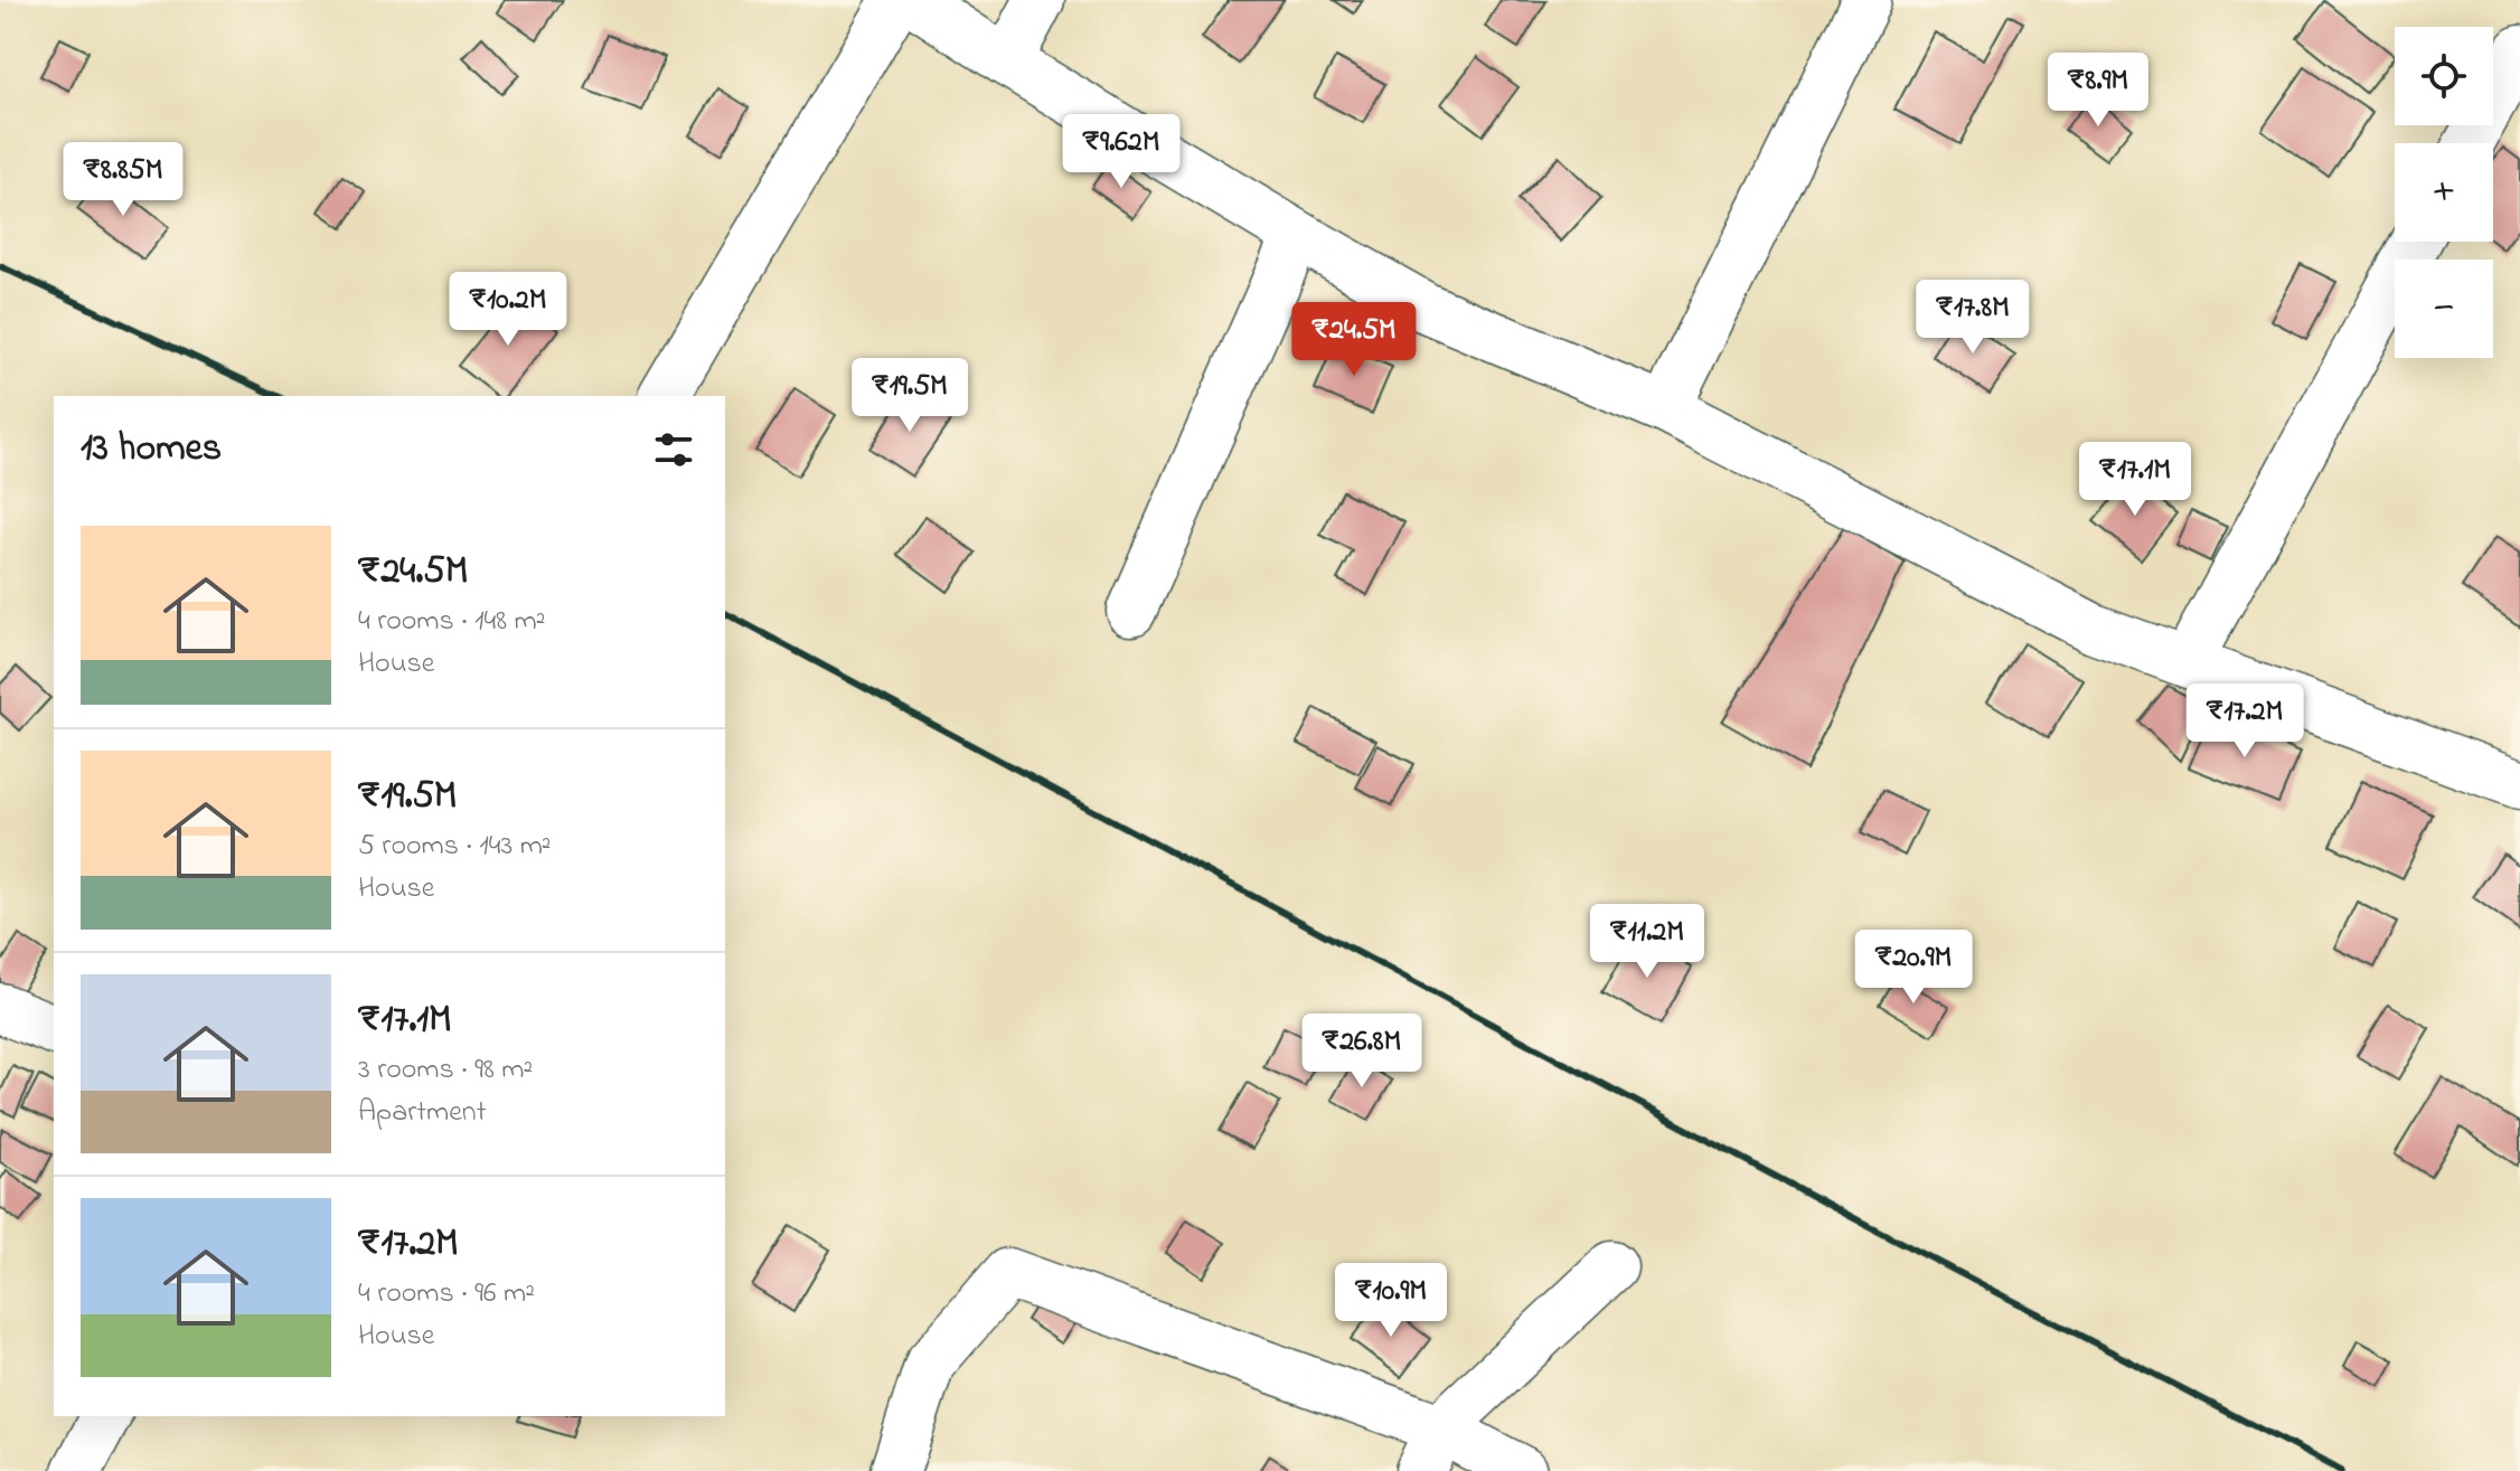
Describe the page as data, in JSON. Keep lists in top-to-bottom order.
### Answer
{
  "page": {
    "map_buttons": ["+", "−"],
    "price": [
      "₹8.9M",
      "₹9.62M",
      "₹8.85M",
      "₹10.2M",
      "₹17.8M",
      "₹24.5M",
      "₹19.5M",
      "₹17.1M",
      "₹17.2M",
      "₹11.2M",
      "₹20.9M",
      "₹26.8M",
      "₹10.9M"
    ],
    "heading": "13 homes",
    "list": [
      {
        "name": "₹24.5M",
        "note": "4 rooms · 148 m² · House"
      },
      {
        "name": "₹19.5M",
        "note": "5 rooms · 143 m² · House"
      },
      {
        "name": "₹17.1M",
        "note": "3 rooms · 98 m² · Apartment"
      },
      {
        "name": "₹17.2M",
        "note": "4 rooms · 96 m² · House"
      }
    ]
  }
}
